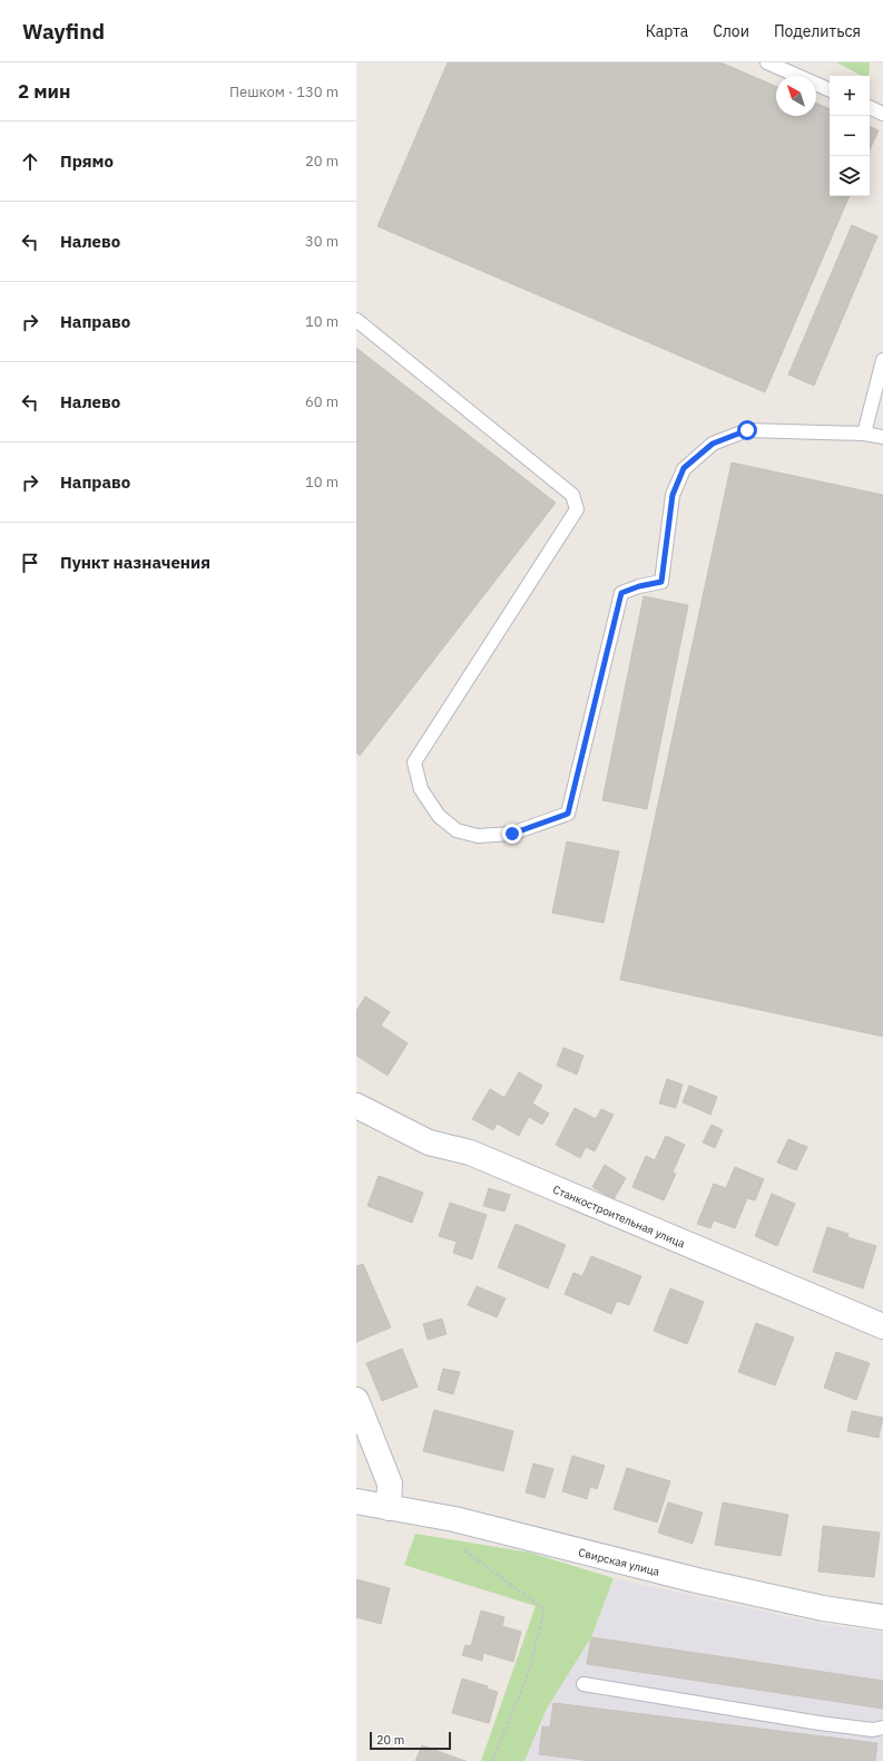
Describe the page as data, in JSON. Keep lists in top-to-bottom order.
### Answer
{
  "streets": {
    "street": ["Станкостроительная улица", "Свирская улица"]
  },
  "scale_bar": "20 m",
  "north": "top left",
  "page": {
    "header": "Wayfind",
    "nav": ["Карта", "Слои", "Поделиться"],
    "heading": ["2 мин", "Пешком · 130 m"],
    "map_buttons": ["+", "−"],
    "list": [
      ["Прямо", "20 m"],
      ["Налево", "30 m"],
      ["Направо", "10 m"],
      ["Налево", "60 m"],
      ["Направо", "10 m"],
      "Пункт назначения"
    ],
    "scale": "20 m"
  }
}
